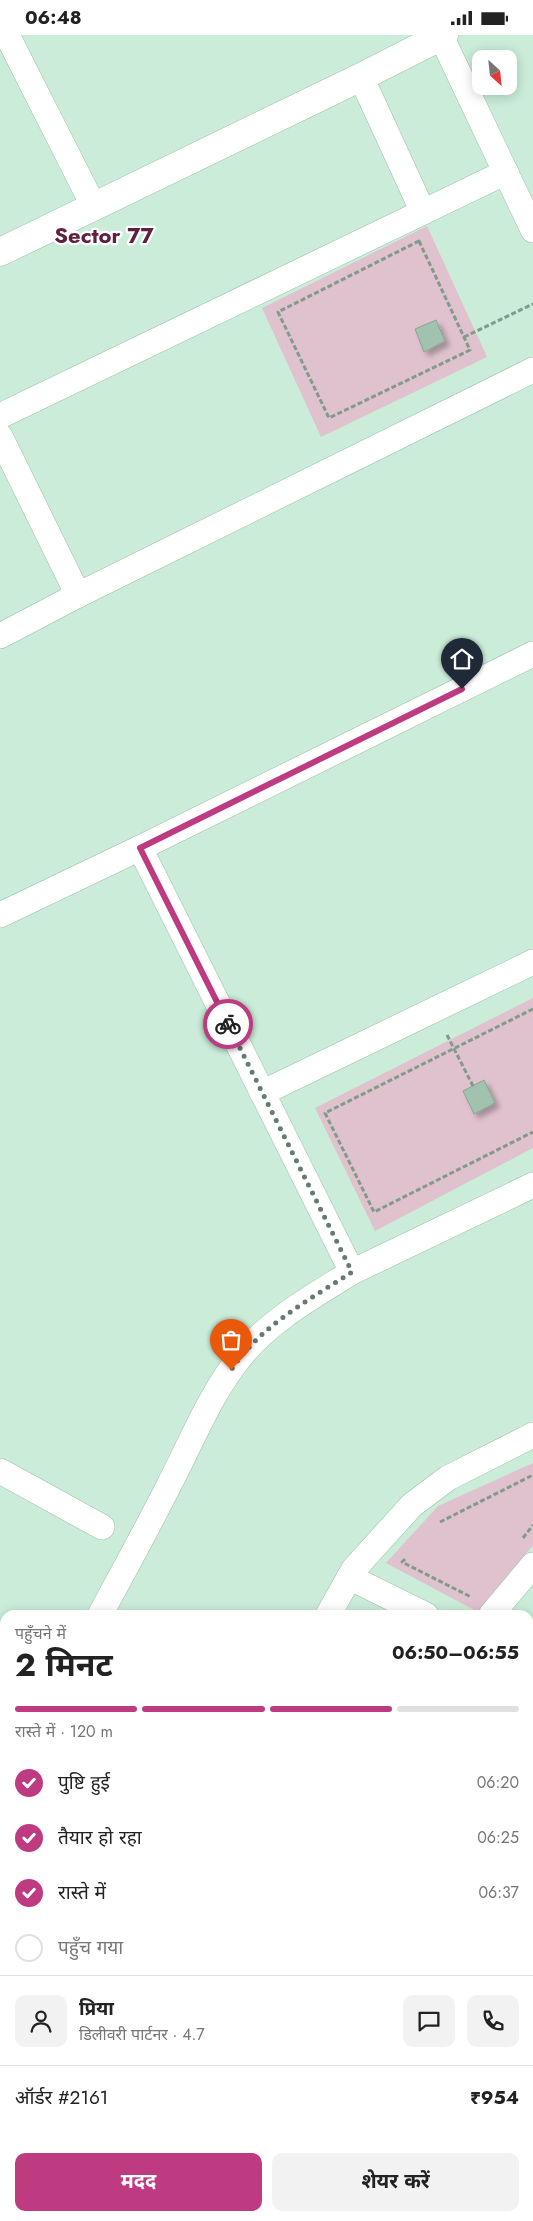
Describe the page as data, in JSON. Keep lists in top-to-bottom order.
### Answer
{
  "districts": ["Sector 77"],
  "north": "bottom right",
  "page": {
    "status": "06:48",
    "heading": ["2 मिनट", "पहुँचने में", "06:50–06:55"],
    "panel": [
      "प्रिया",
      "डिलीवरी पार्टनर · 4.7",
      "ऑर्डर #2161",
      "₹954"
    ],
    "bar": "रास्ते में · 120 m",
    "list": [
      ["पुष्टि हुई", "06:20"],
      ["तैयार हो रहा", "06:25"],
      ["रास्ते में", "06:37"],
      "पहुँच गया"
    ],
    "buttons": ["मदद", "शेयर करें"]
  }
}
